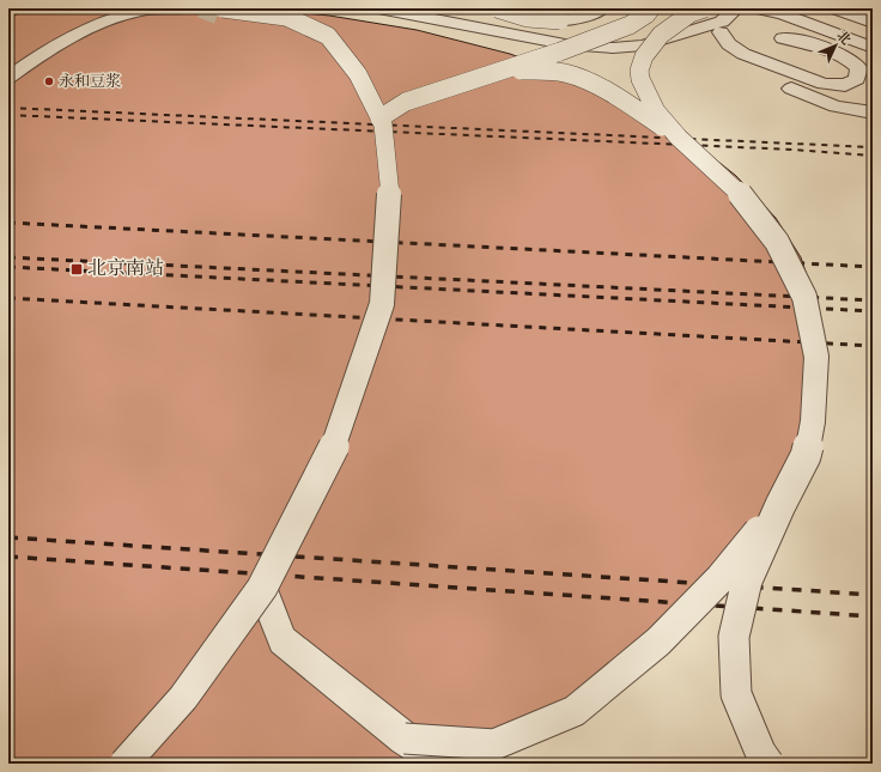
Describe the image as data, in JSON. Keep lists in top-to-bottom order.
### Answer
{
  "places": {
    "other": ["永和豆浆"],
    "transit": ["北京南站"]
  },
  "north": "top right"
}
